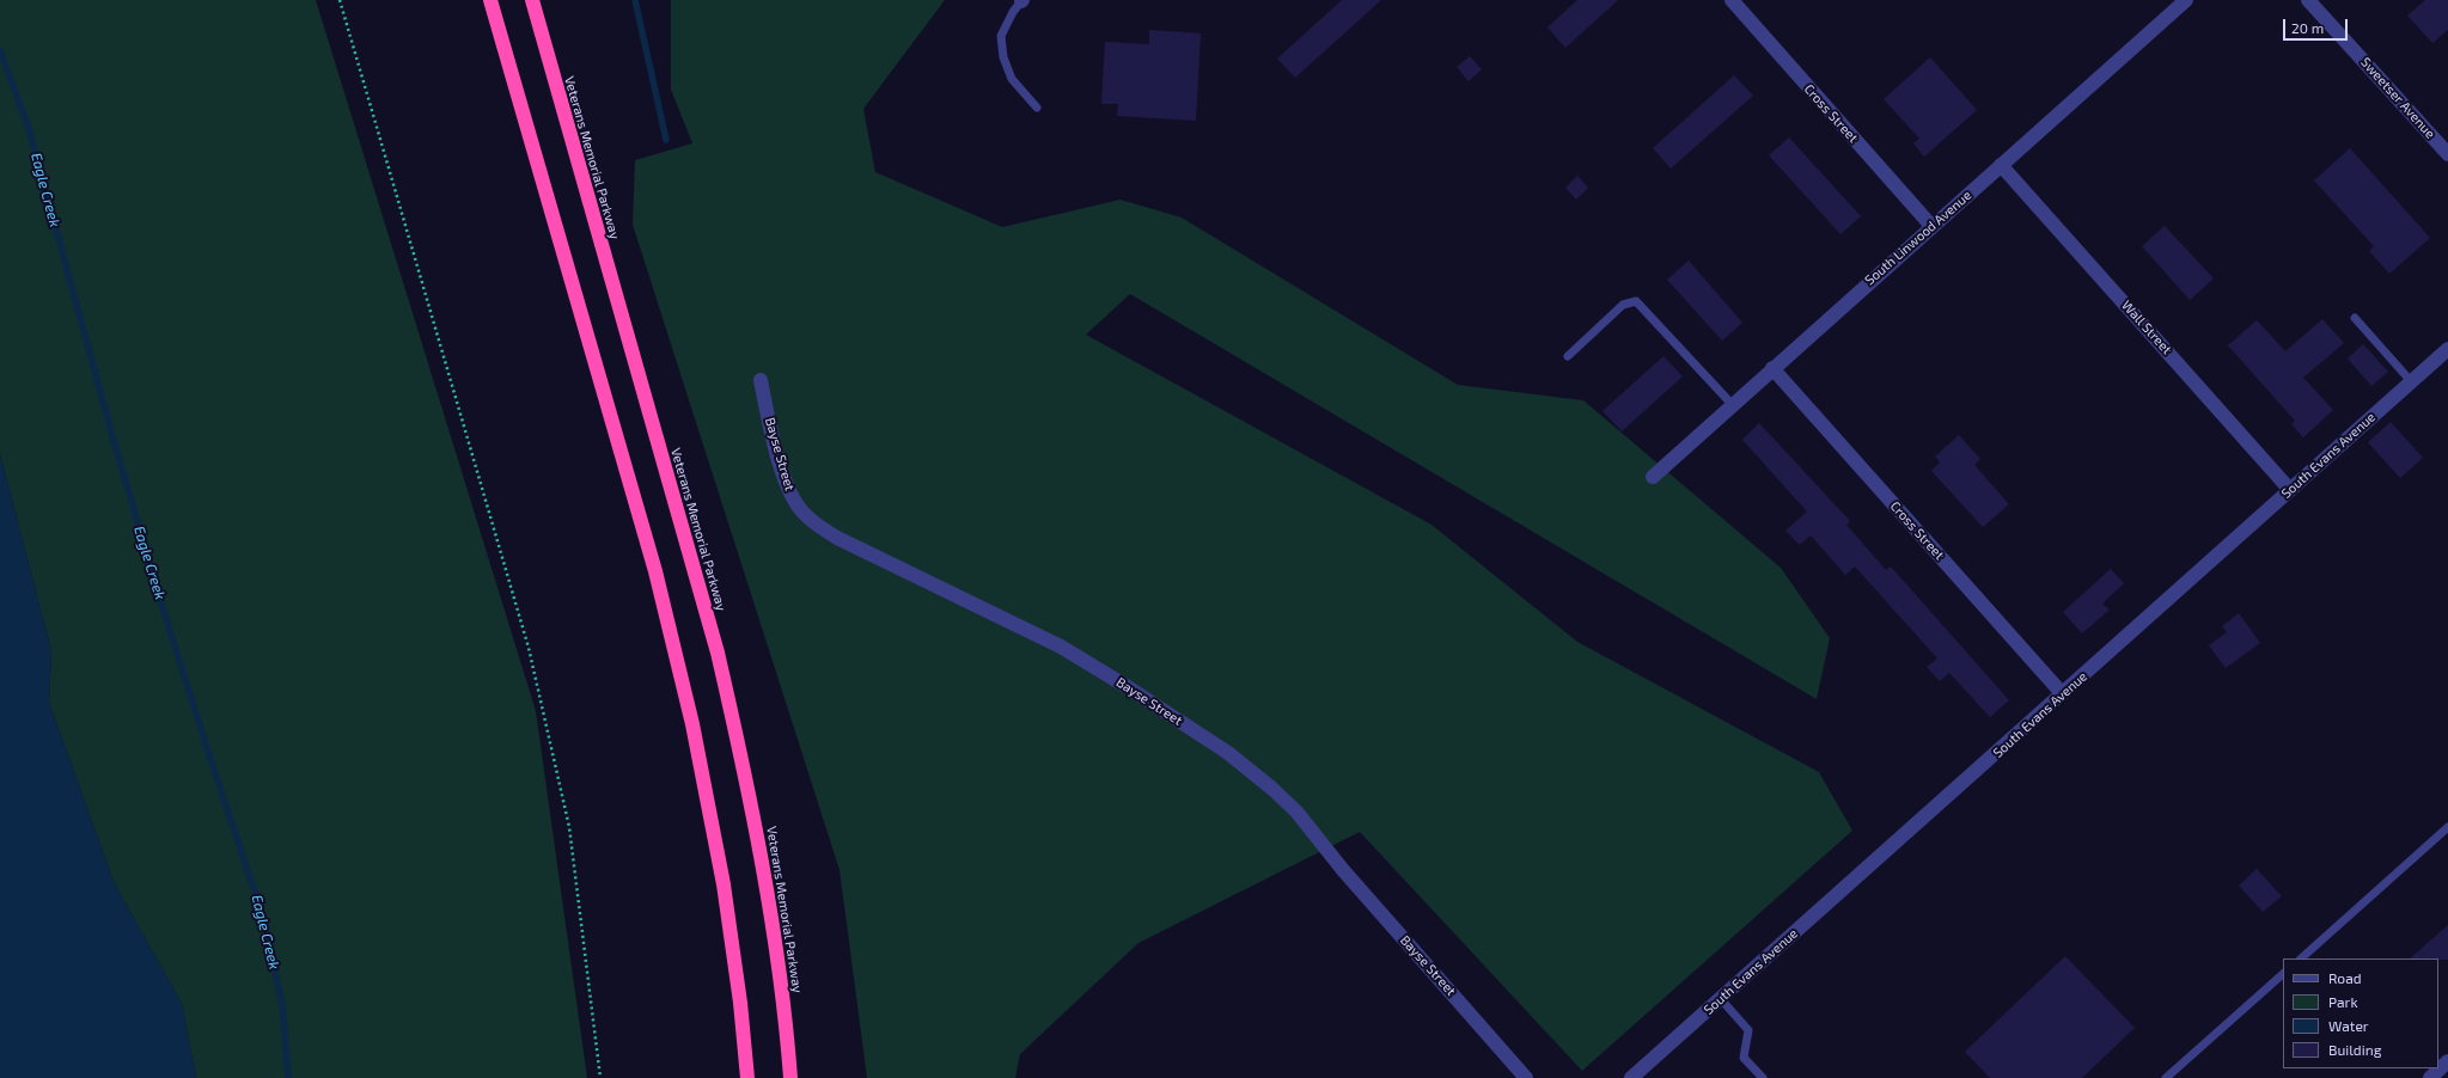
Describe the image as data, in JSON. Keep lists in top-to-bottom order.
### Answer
{
  "streets": {
    "highway": ["Veterans Memorial Parkway"],
    "street": [
      "Sweetser Avenue",
      "Cross Street",
      "South Linwood Avenue",
      "Wall Street",
      "Bayse Street",
      "South Evans Avenue"
    ]
  },
  "crossings": [
    ["Cross Street", "South Linwood Avenue"],
    ["Cross Street", "South Evans Avenue"],
    ["South Linwood Avenue", "Wall Street"],
    ["Wall Street", "South Evans Avenue"]
  ],
  "water": ["Eagle Creek"],
  "legend": [
    "Road",
    "Park",
    "Water",
    "Building"
  ],
  "scale_bar": "20 m"
}
